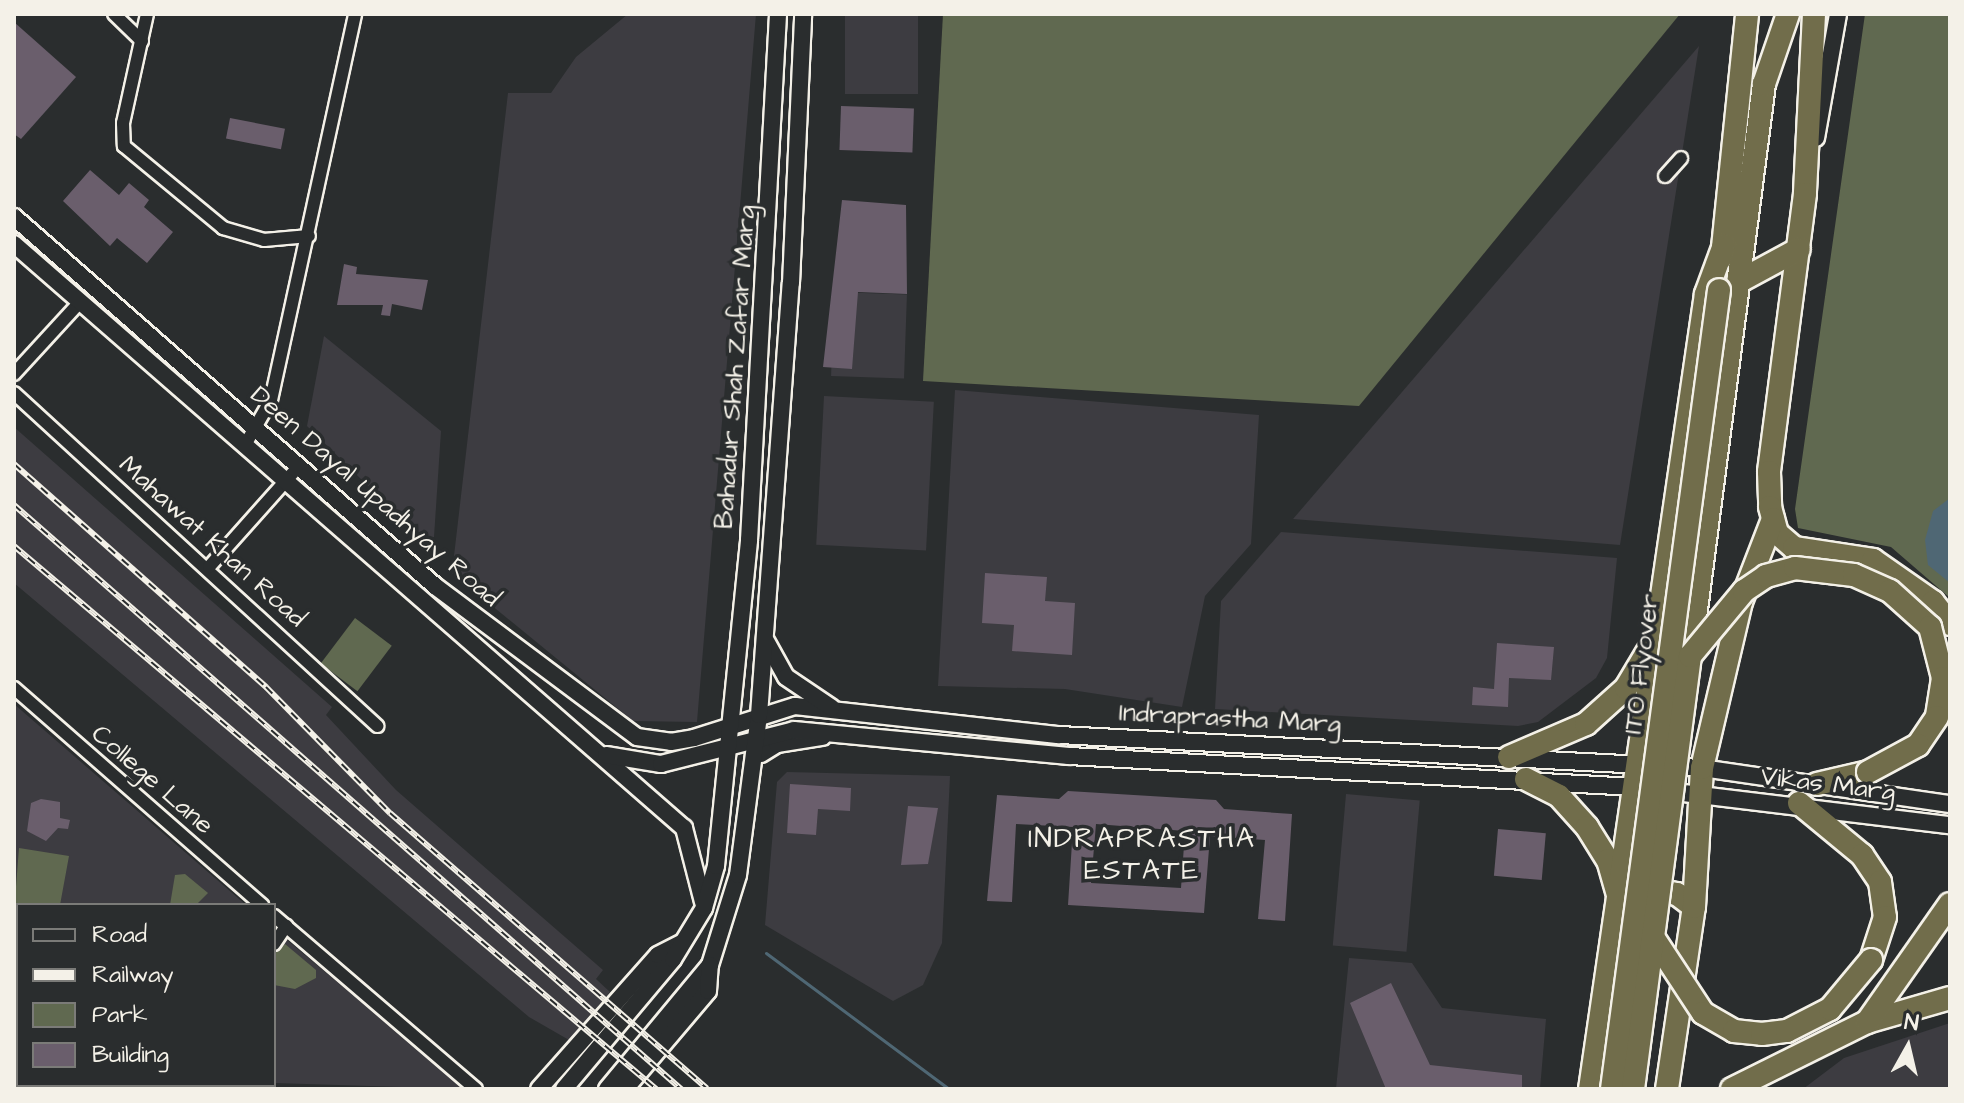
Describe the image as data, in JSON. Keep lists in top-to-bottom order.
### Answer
{
  "streets": {
    "highway": ["ITO Flyover"],
    "main road": [
      "Bahadur Shah Zafar Marg",
      "Deen Dayal Upadhyay Road",
      "Indraprastha Marg",
      "Vikas Marg"
    ],
    "street": ["Mahawat Khan Road", "College Lane"]
  },
  "crossings": [
    ["Bahadur Shah Zafar Marg", "Deen Dayal Upadhyay Road"],
    ["Bahadur Shah Zafar Marg", "Indraprastha Marg"],
    ["Deen Dayal Upadhyay Road", "Indraprastha Marg"],
    ["Indraprastha Marg", "Vikas Marg"]
  ],
  "districts": ["INDRAPRASTHA ESTATE"],
  "legend": [
    "Road",
    "Railway",
    "Park",
    "Building"
  ],
  "north": "top"
}
